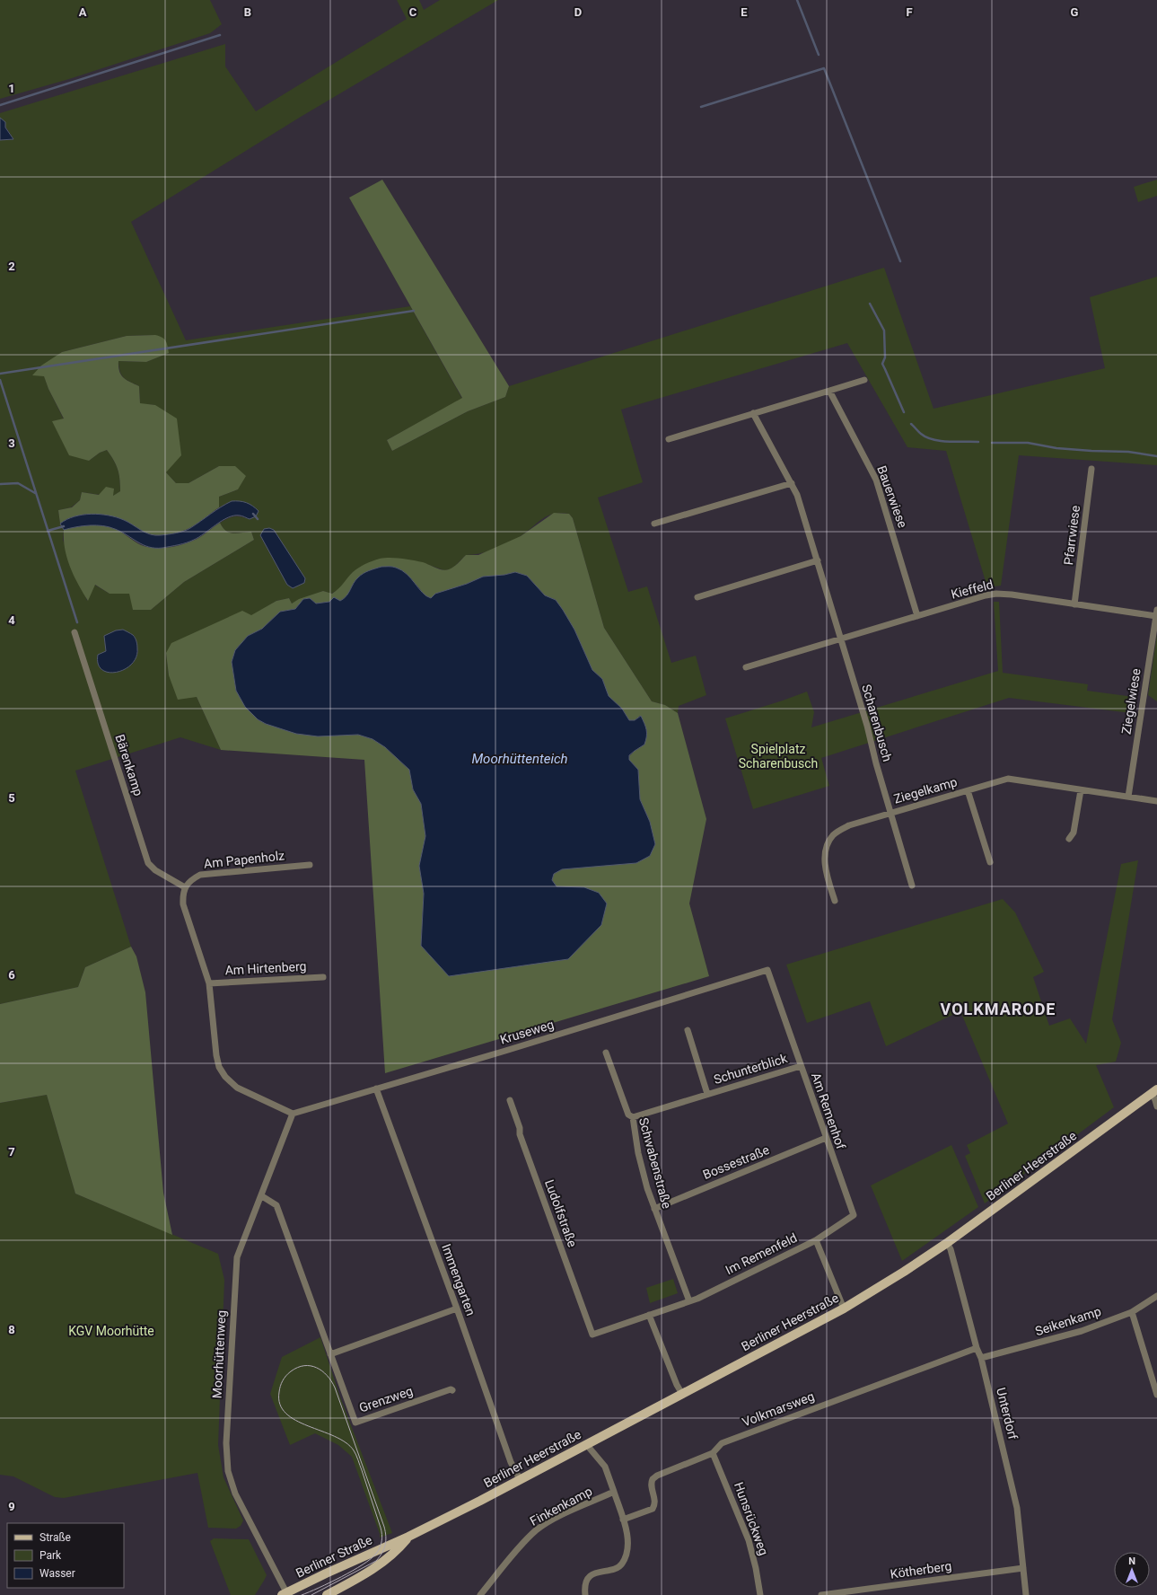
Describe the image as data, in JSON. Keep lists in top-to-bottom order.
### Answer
{
  "streets": {
    "main road": ["Berliner Heerstraße", "Berliner Straße"],
    "street": [
      "Bauerwiese",
      "Pfarrwiese",
      "Kieffeld",
      "Ziegelwiese",
      "Scharenbusch",
      "Bärenkamp",
      "Ziegelkamp",
      "Am Papenholz",
      "Am Hirtenberg",
      "Kruseweg",
      "Schunterblick",
      "Am Remenhof",
      "Bossestraße",
      "Schwabenstraße",
      "Ludolfstraße",
      "Im Remenfeld",
      "Immengarten",
      "Seikenkamp",
      "Moorhüttenweg",
      "Grenzweg",
      "Volkmarsweg",
      "Unterdorf",
      "Finkenkamp",
      "Hunsrückweg",
      "Kötherberg"
    ]
  },
  "crossings": [
    ["Bauerwiese", "Kieffeld"],
    ["Pfarrwiese", "Kieffeld"],
    ["Kieffeld", "Ziegelwiese"],
    ["Kieffeld", "Scharenbusch"],
    ["Ziegelwiese", "Ziegelkamp"],
    ["Scharenbusch", "Ziegelkamp"],
    ["Bärenkamp", "Am Papenholz"],
    ["Kruseweg", "Am Remenhof"],
    ["Kruseweg", "Immengarten"],
    ["Kruseweg", "Moorhüttenweg"],
    ["Schunterblick", "Am Remenhof"],
    ["Schunterblick", "Schwabenstraße"],
    ["Am Remenhof", "Bossestraße"],
    ["Am Remenhof", "Im Remenfeld"],
    ["Bossestraße", "Schwabenstraße"],
    ["Schwabenstraße", "Im Remenfeld"],
    ["Berliner Heerstraße", "Im Remenfeld"],
    ["Berliner Heerstraße", "Immengarten"],
    ["Berliner Heerstraße", "Unterdorf"],
    ["Berliner Heerstraße", "Berliner Straße"],
    ["Ludolfstraße", "Im Remenfeld"],
    ["Seikenkamp", "Unterdorf"],
    ["Moorhüttenweg", "Grenzweg"],
    ["Moorhüttenweg", "Berliner Straße"],
    ["Volkmarsweg", "Unterdorf"],
    ["Volkmarsweg", "Hunsrückweg"],
    ["Unterdorf", "Kötherberg"]
  ],
  "districts": ["VOLKMARODE"],
  "water": ["Moorhüttenteich"],
  "parks": ["Spielplatz Scharenbusch", "KGV Moorhütte"],
  "legend": ["Straße", "Park", "Wasser"],
  "north": "top",
  "grid": {
    "columns": [
      "A",
      "B",
      "C",
      "D",
      "E",
      "F",
      "G"
    ],
    "rows": [
      "1",
      "2",
      "3",
      "4",
      "5",
      "6",
      "7",
      "8",
      "9"
    ]
  }
}
